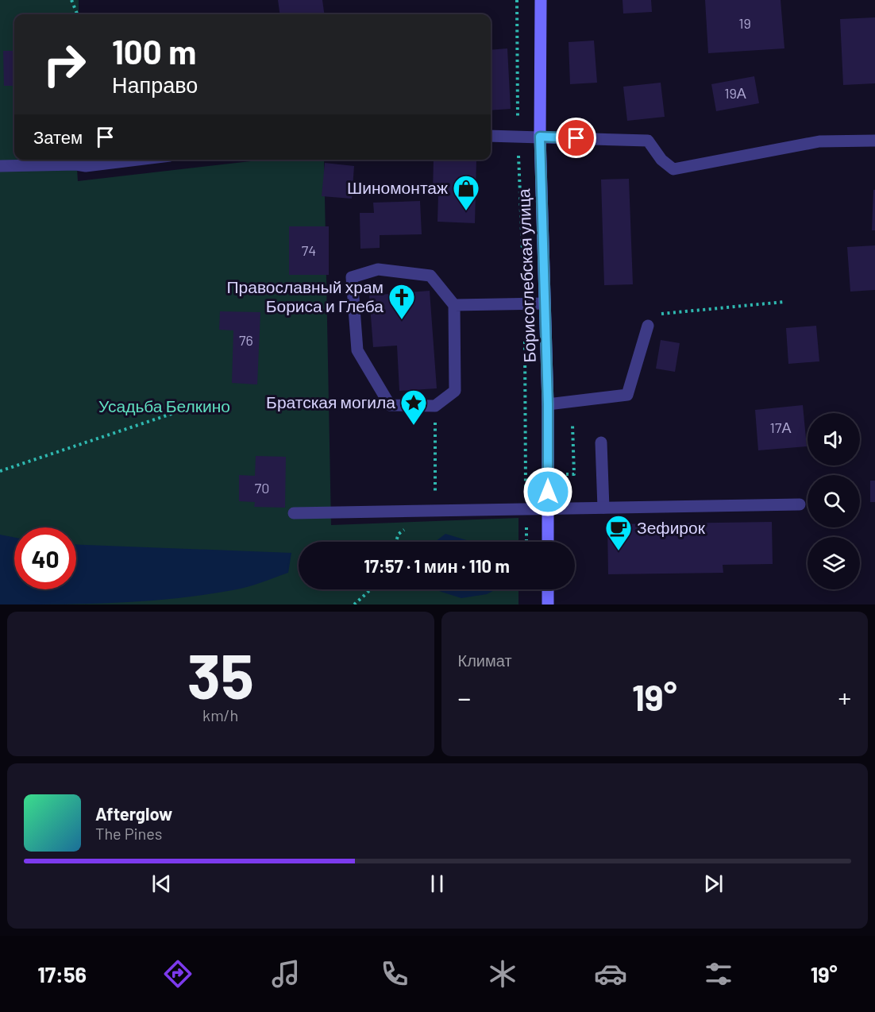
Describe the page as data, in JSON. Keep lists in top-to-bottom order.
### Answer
{
  "streets": {
    "street": ["Борисоглебская улица"]
  },
  "parks": ["Усадьба Белкино"],
  "places": {
    "shop": ["Шиномонтаж"],
    "church": ["Православный храм Бориса и Глеба"],
    "place": ["Братская могила"],
    "cafe": ["Зефирок"]
  },
  "house_numbers": [
    "19",
    "19А",
    "74",
    "76",
    "17А",
    "70"
  ],
  "page": {
    "turn": ["100 m", "Направо"],
    "then": "Затем",
    "limit": "40",
    "trip": "17:57 · 1 мин · 110 m",
    "tile": [
      ["35", "km/h"],
      "Климат"
    ],
    "heat": ["−", "19°", "+"],
    "song": ["Afterglow", "The Pines"],
    "tabs": ["17:56", "19°"]
  }
}
